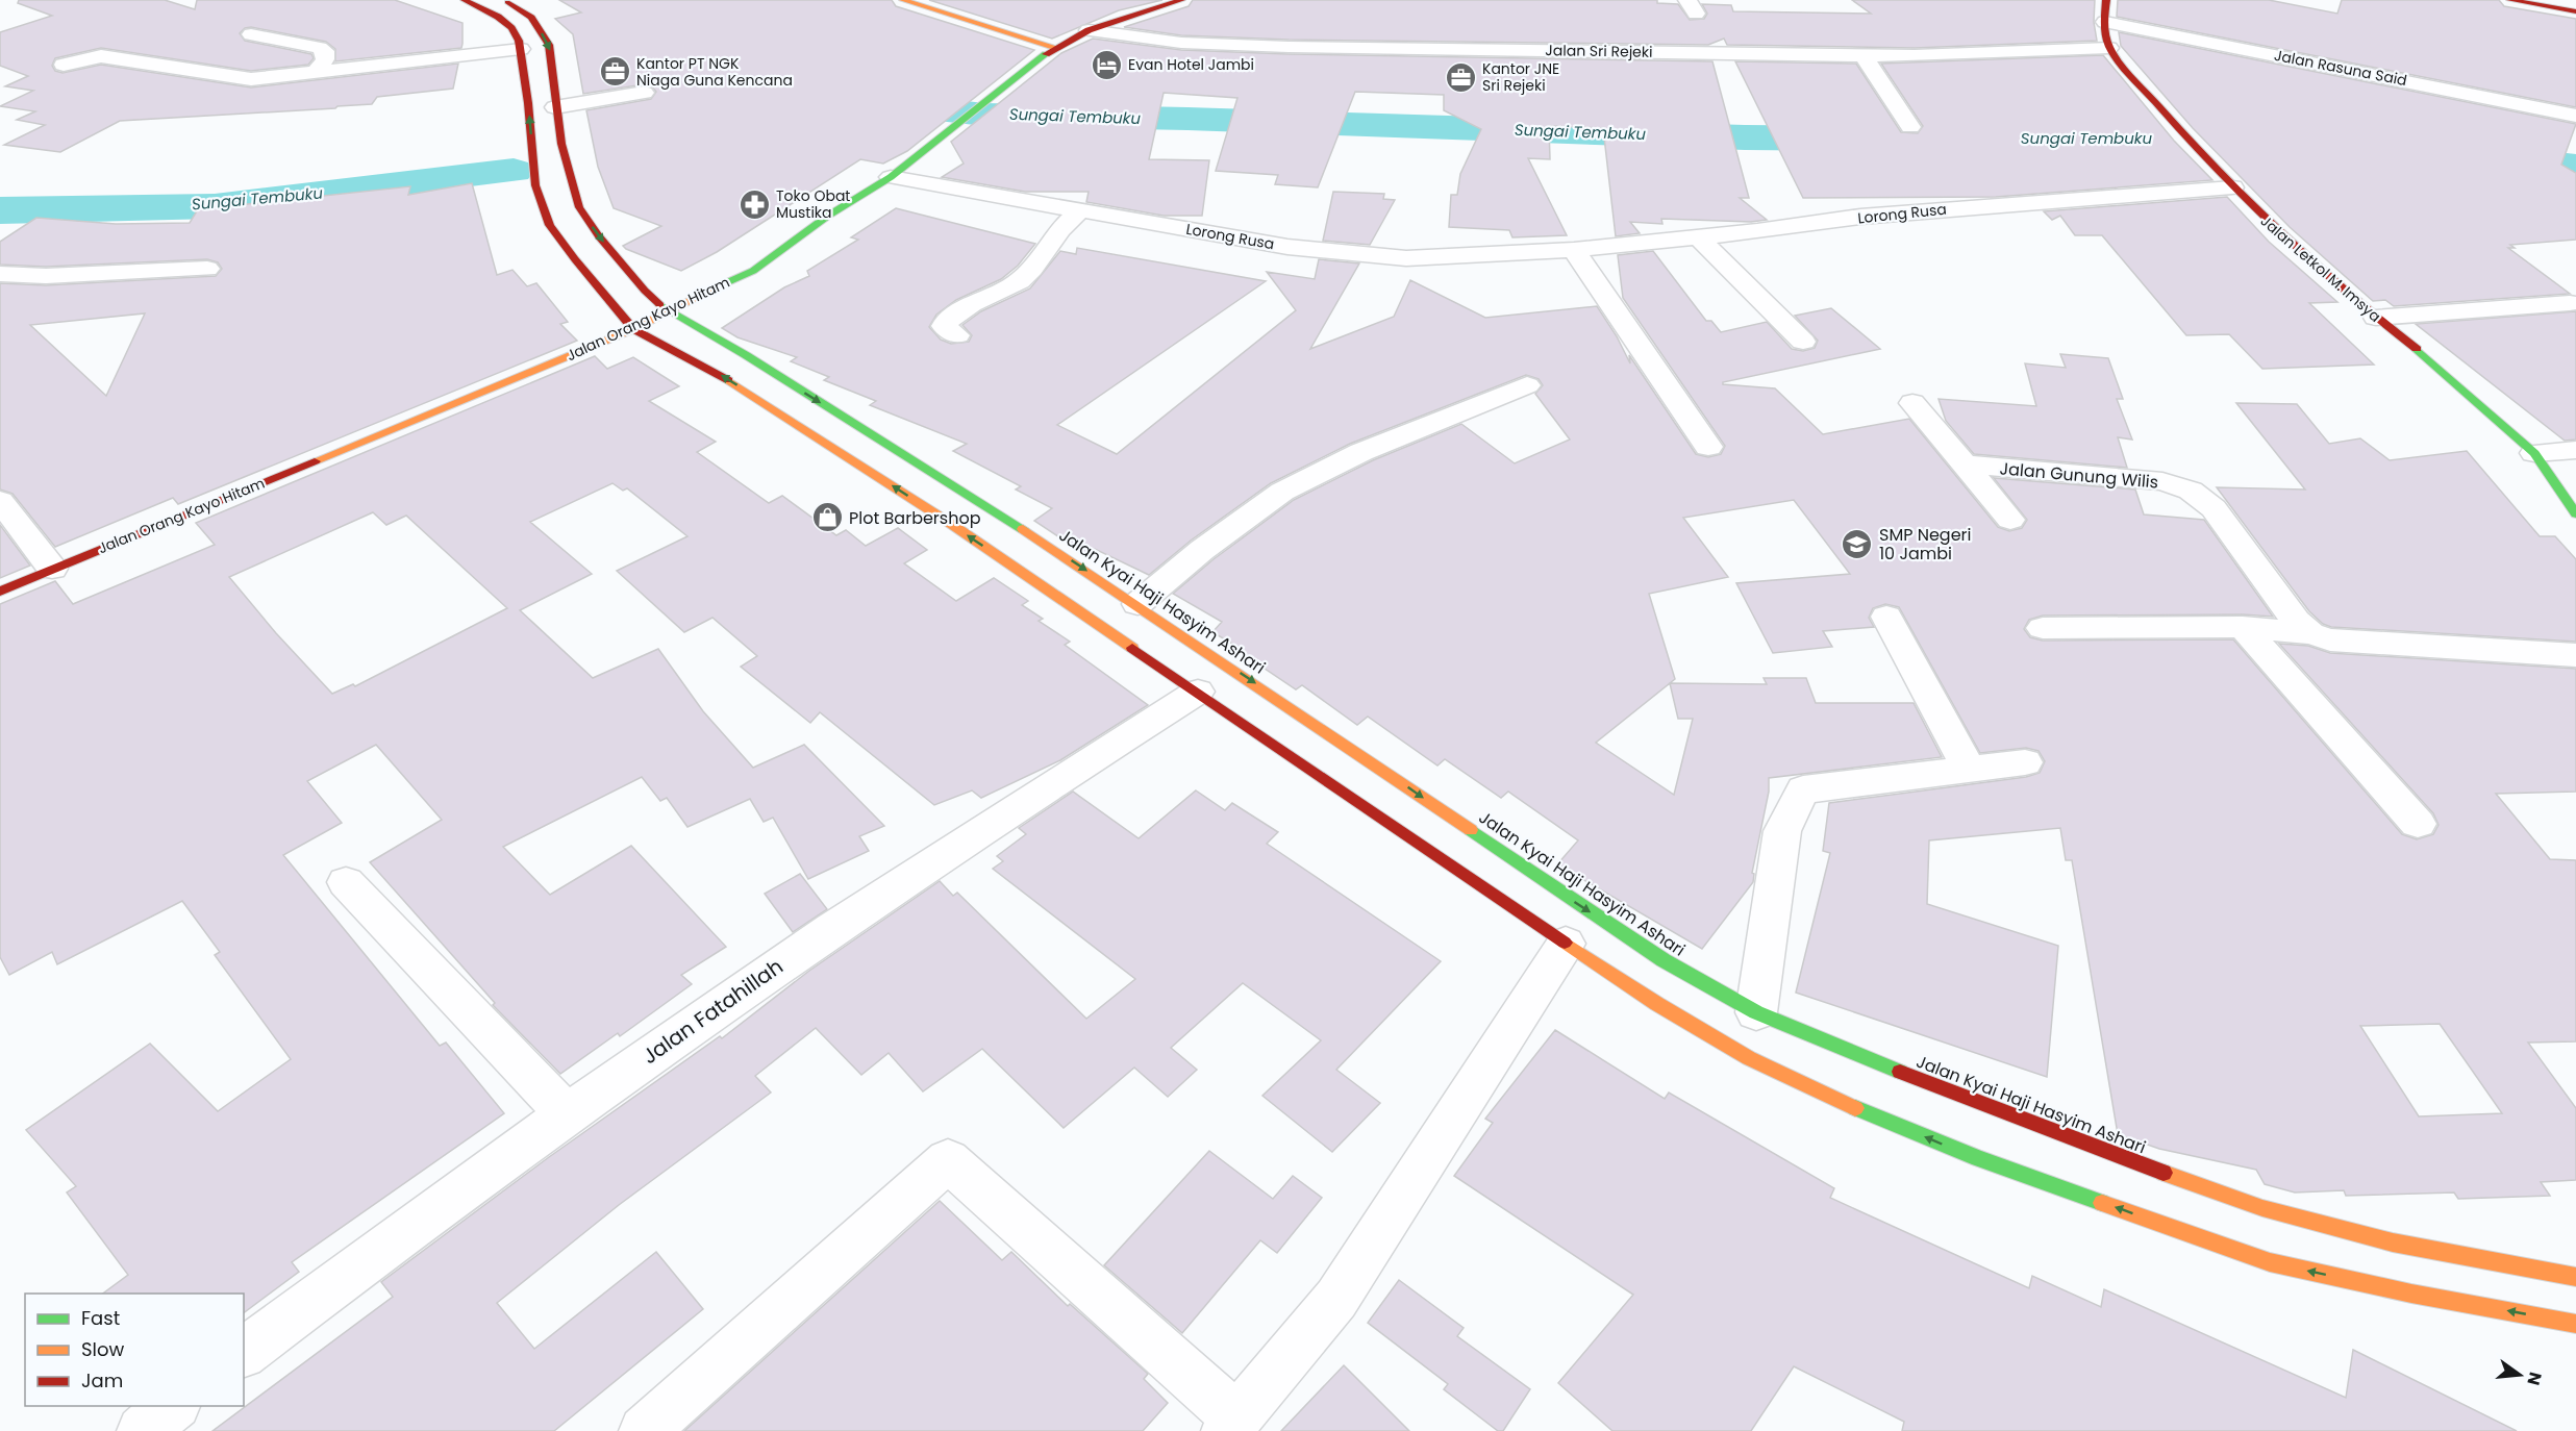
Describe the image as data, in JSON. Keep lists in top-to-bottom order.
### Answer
{
  "streets": {
    "main road": ["Jalan Letkol M. Imsya", "Jalan Orang Kayo Hitam", "Jalan Kyai Haji Hasyim Ashari"],
    "street": [
      "Jalan Sri Rejeki",
      "Jalan Rasuna Said",
      "Lorong Rusa",
      "Jalan Gunung Wilis",
      "Jalan Fatahillah"
    ]
  },
  "crossings": [
    ["Jalan Sri Rejeki", "Jalan Letkol M. Imsya"],
    ["Jalan Sri Rejeki", "Jalan Orang Kayo Hitam"],
    ["Lorong Rusa", "Jalan Letkol M. Imsya"],
    ["Lorong Rusa", "Jalan Orang Kayo Hitam"],
    ["Jalan Orang Kayo Hitam", "Jalan Kyai Haji Hasyim Ashari"]
  ],
  "water": ["Sungai Tembuku"],
  "places": {
    "hotel": ["Evan Hotel Jambi"],
    "office": ["Kantor PT NGK Niaga Guna Kencana", "Kantor JNE Sri Rejeki"],
    "pharmacy": ["Toko Obat Mustika"],
    "shop": ["Plot Barbershop"],
    "school or university": ["SMP Negeri 10 Jambi"]
  },
  "legend": ["Fast", "Slow", "Jam"],
  "north": "right"
}
